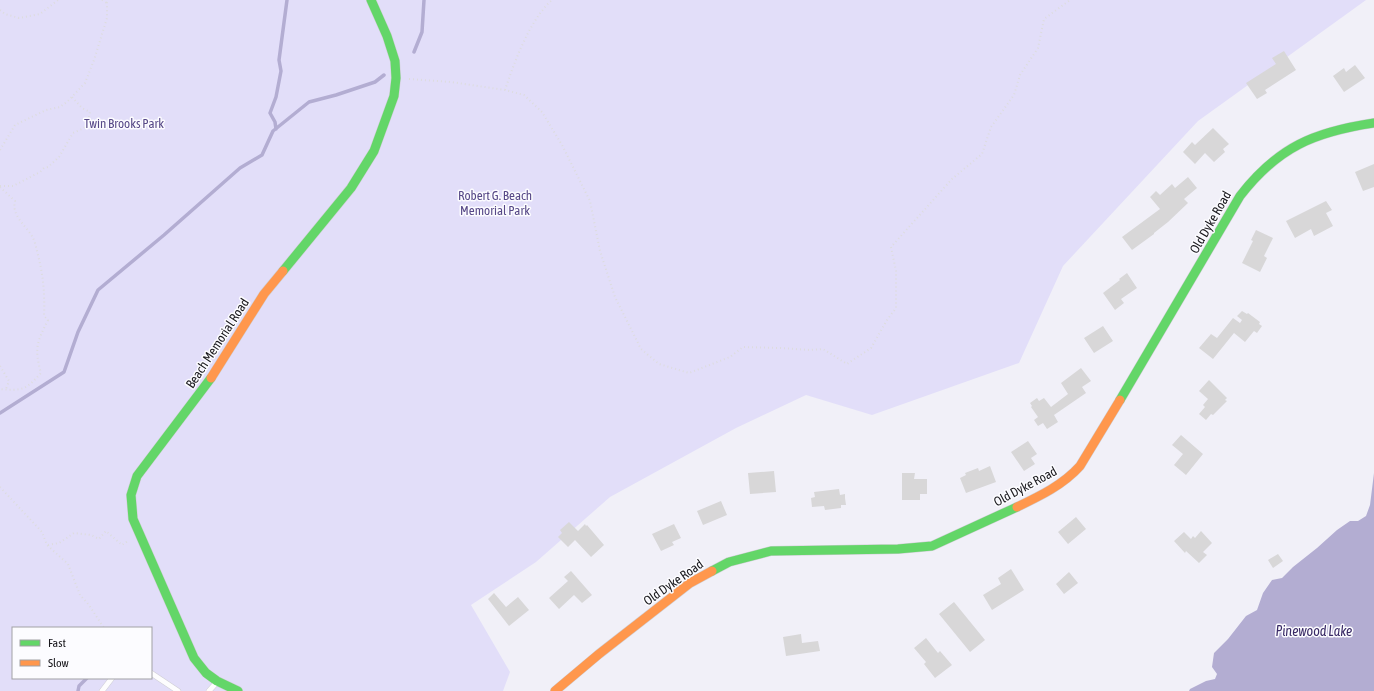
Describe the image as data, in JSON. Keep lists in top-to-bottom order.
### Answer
{
  "streets": {
    "street": ["Old Dyke Road", "Beach Memorial Road"]
  },
  "water": ["Pinewood Lake"],
  "parks": ["Twin Brooks Park", "Robert G. Beach Memorial Park"],
  "legend": ["Fast", "Slow"]
}
